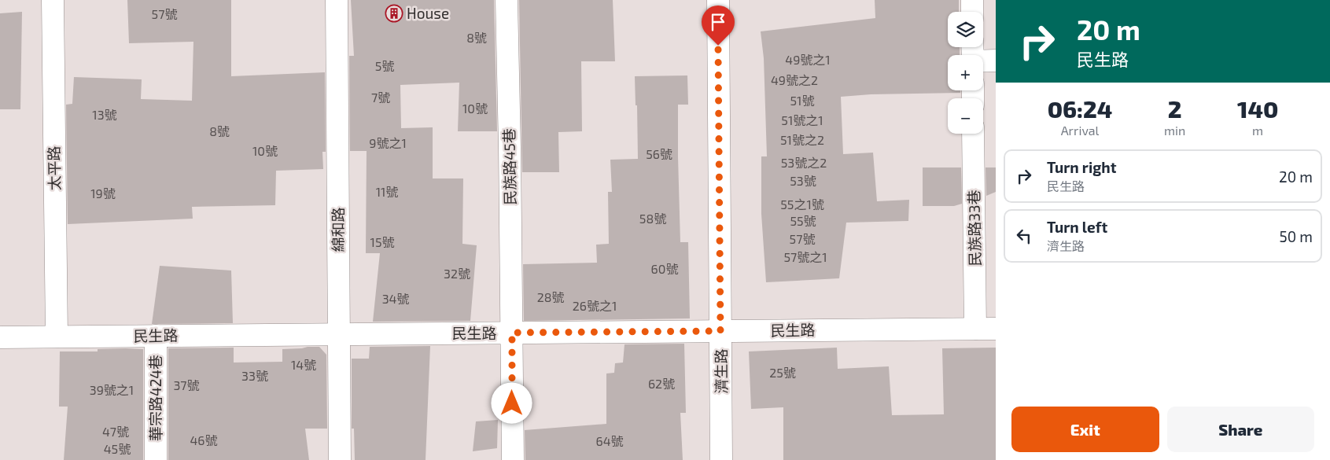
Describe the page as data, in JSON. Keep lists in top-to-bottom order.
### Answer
{
  "streets": {
    "street": [
      "民族路45巷",
      "太平路",
      "民族路33巷",
      "綿和路",
      "民生路",
      "濟生路",
      "華宗路424巷"
    ]
  },
  "crossings": [
    ["民族路45巷", "民生路"],
    ["太平路", "民生路"],
    ["民族路33巷", "民生路"],
    ["綿和路", "民生路"],
    ["民生路", "濟生路"],
    ["民生路", "華宗路424巷"]
  ],
  "places": {
    "building": ["House"]
  },
  "house_numbers": [
    "57號",
    "8號",
    "49號之1",
    "5號",
    "49號之2",
    "7號",
    "51號",
    "10號",
    "13號",
    "51號之1",
    "8號",
    "51號之2",
    "9號之1",
    "10號",
    "56號",
    "53號之2",
    "53號",
    "11號",
    "19號",
    "55之1號",
    "58號",
    "55號",
    "57號",
    "15號",
    "57號之1",
    "60號",
    "32號",
    "28號",
    "34號",
    "26號之1",
    "14號",
    "25號",
    "33號",
    "62號",
    "37號",
    "39號之1",
    "47號",
    "46號",
    "64號",
    "45號"
  ],
  "page": {
    "turn": ["20 m", "民生路"],
    "map_buttons": ["+", "−"],
    "eta": [
      "06:24",
      "Arrival",
      "2",
      "min",
      "140",
      "m"
    ],
    "list": [
      {
        "name": "Turn right",
        "note": "民生路",
        "value": "20 m"
      },
      {
        "name": "Turn left",
        "note": "濟生路",
        "value": "50 m"
      }
    ],
    "buttons": ["Exit", "Share"]
  }
}
